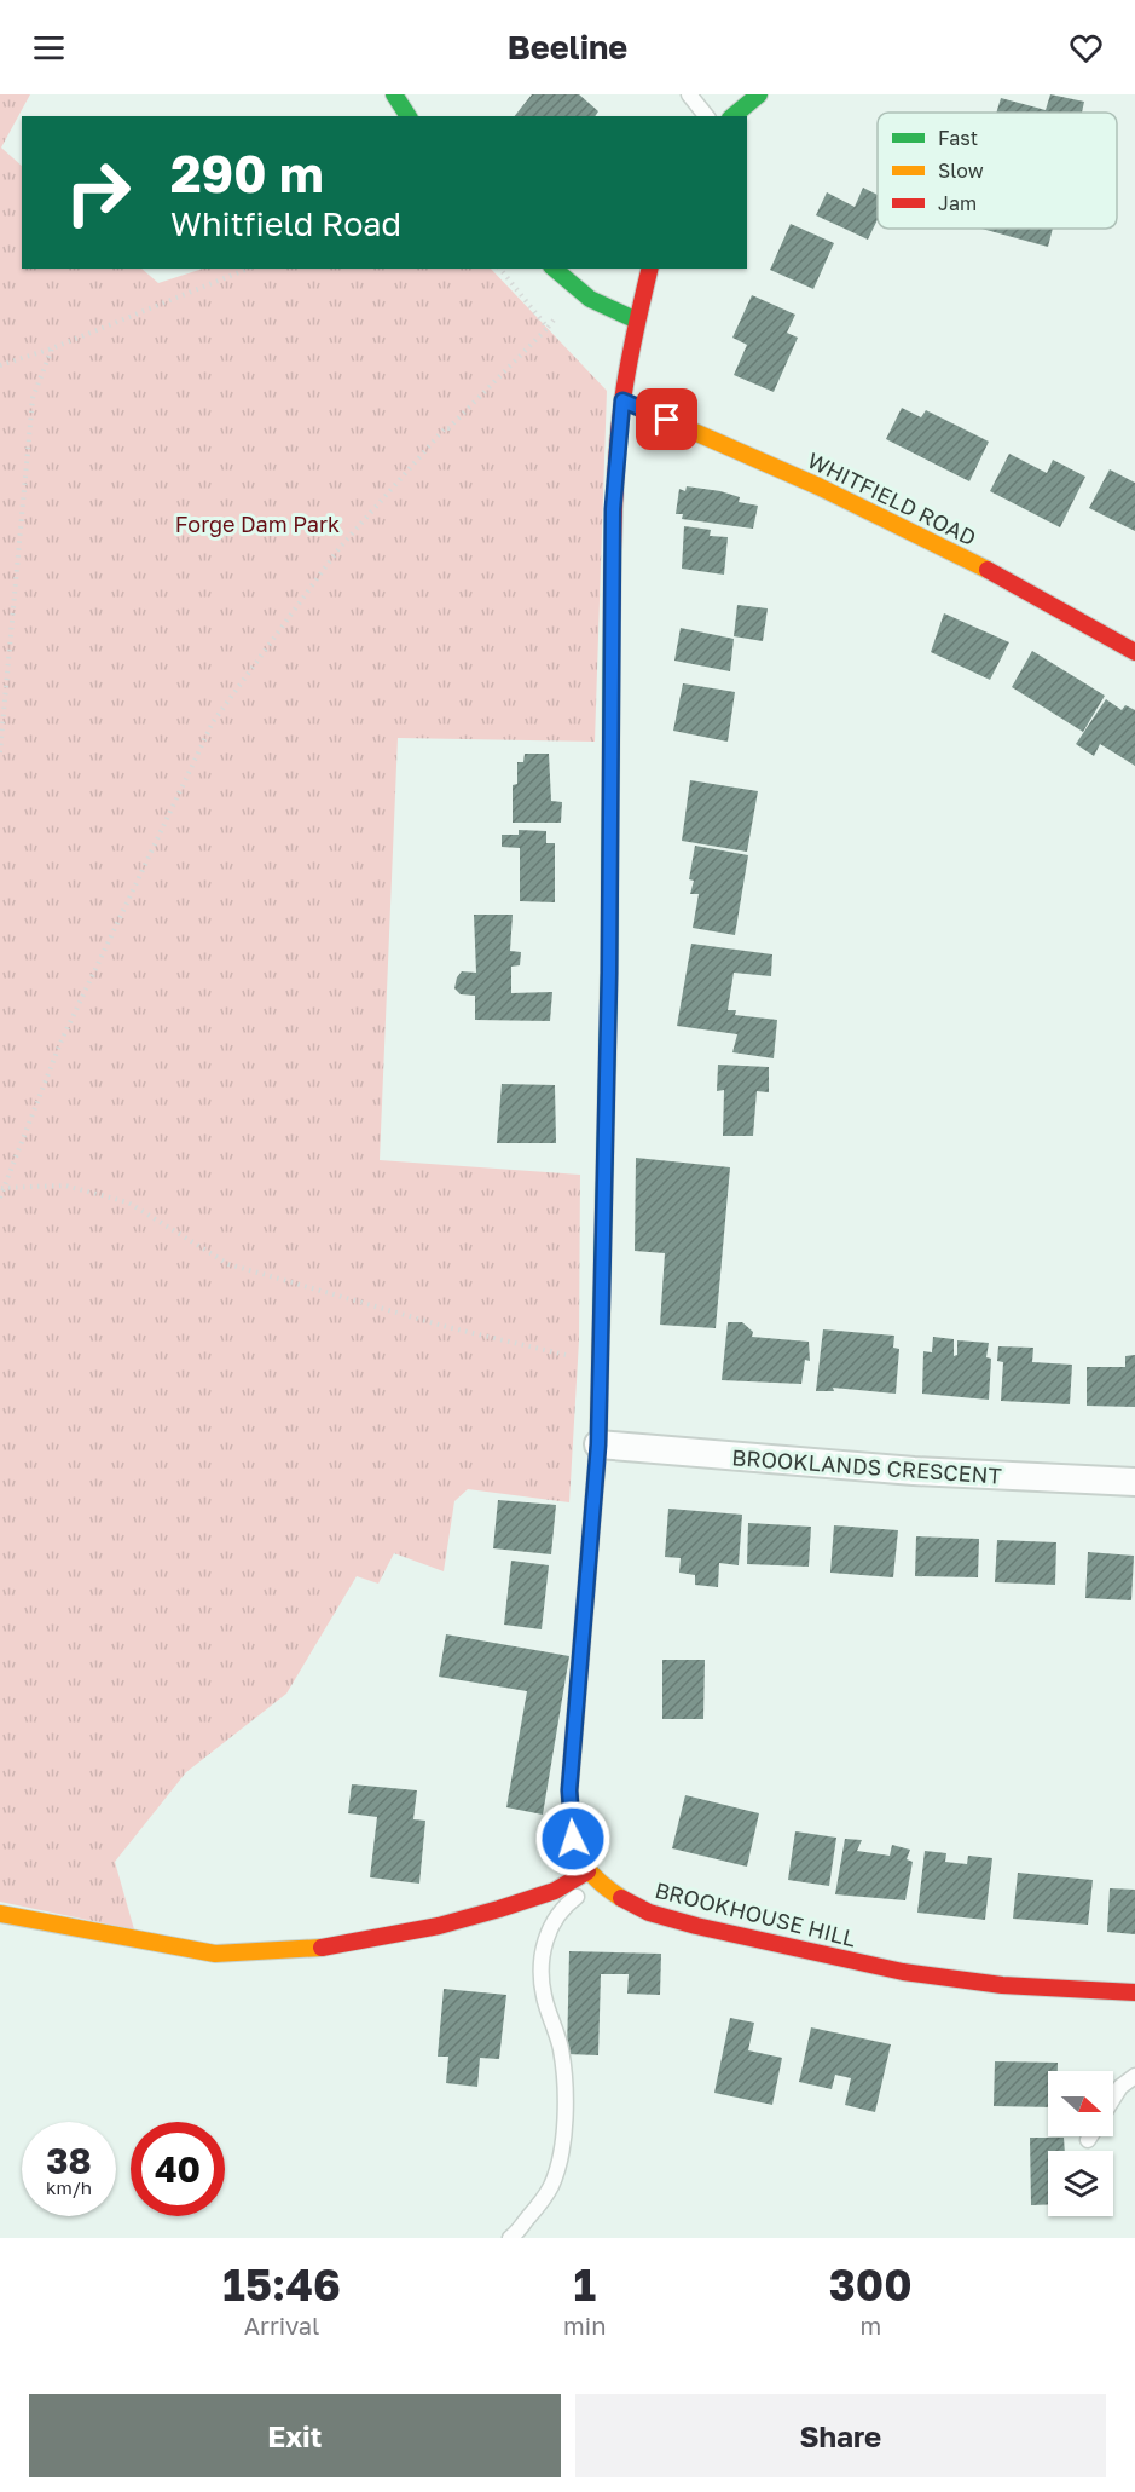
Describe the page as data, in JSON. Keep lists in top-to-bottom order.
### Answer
{
  "streets": {
    "street": ["WHITFIELD ROAD", "BROOKLANDS CRESCENT", "BROOKHOUSE HILL"]
  },
  "parks": ["Forge Dam Park"],
  "legend": ["Fast", "Slow", "Jam"],
  "north": "right",
  "page": {
    "header": "Beeline",
    "turn": ["290 m", "Whitfield Road"],
    "speed": "38 km/h",
    "limit": "40",
    "eta": [
      "15:46",
      "Arrival",
      "1",
      "min",
      "300",
      "m"
    ],
    "buttons": ["Exit", "Share"]
  }
}
